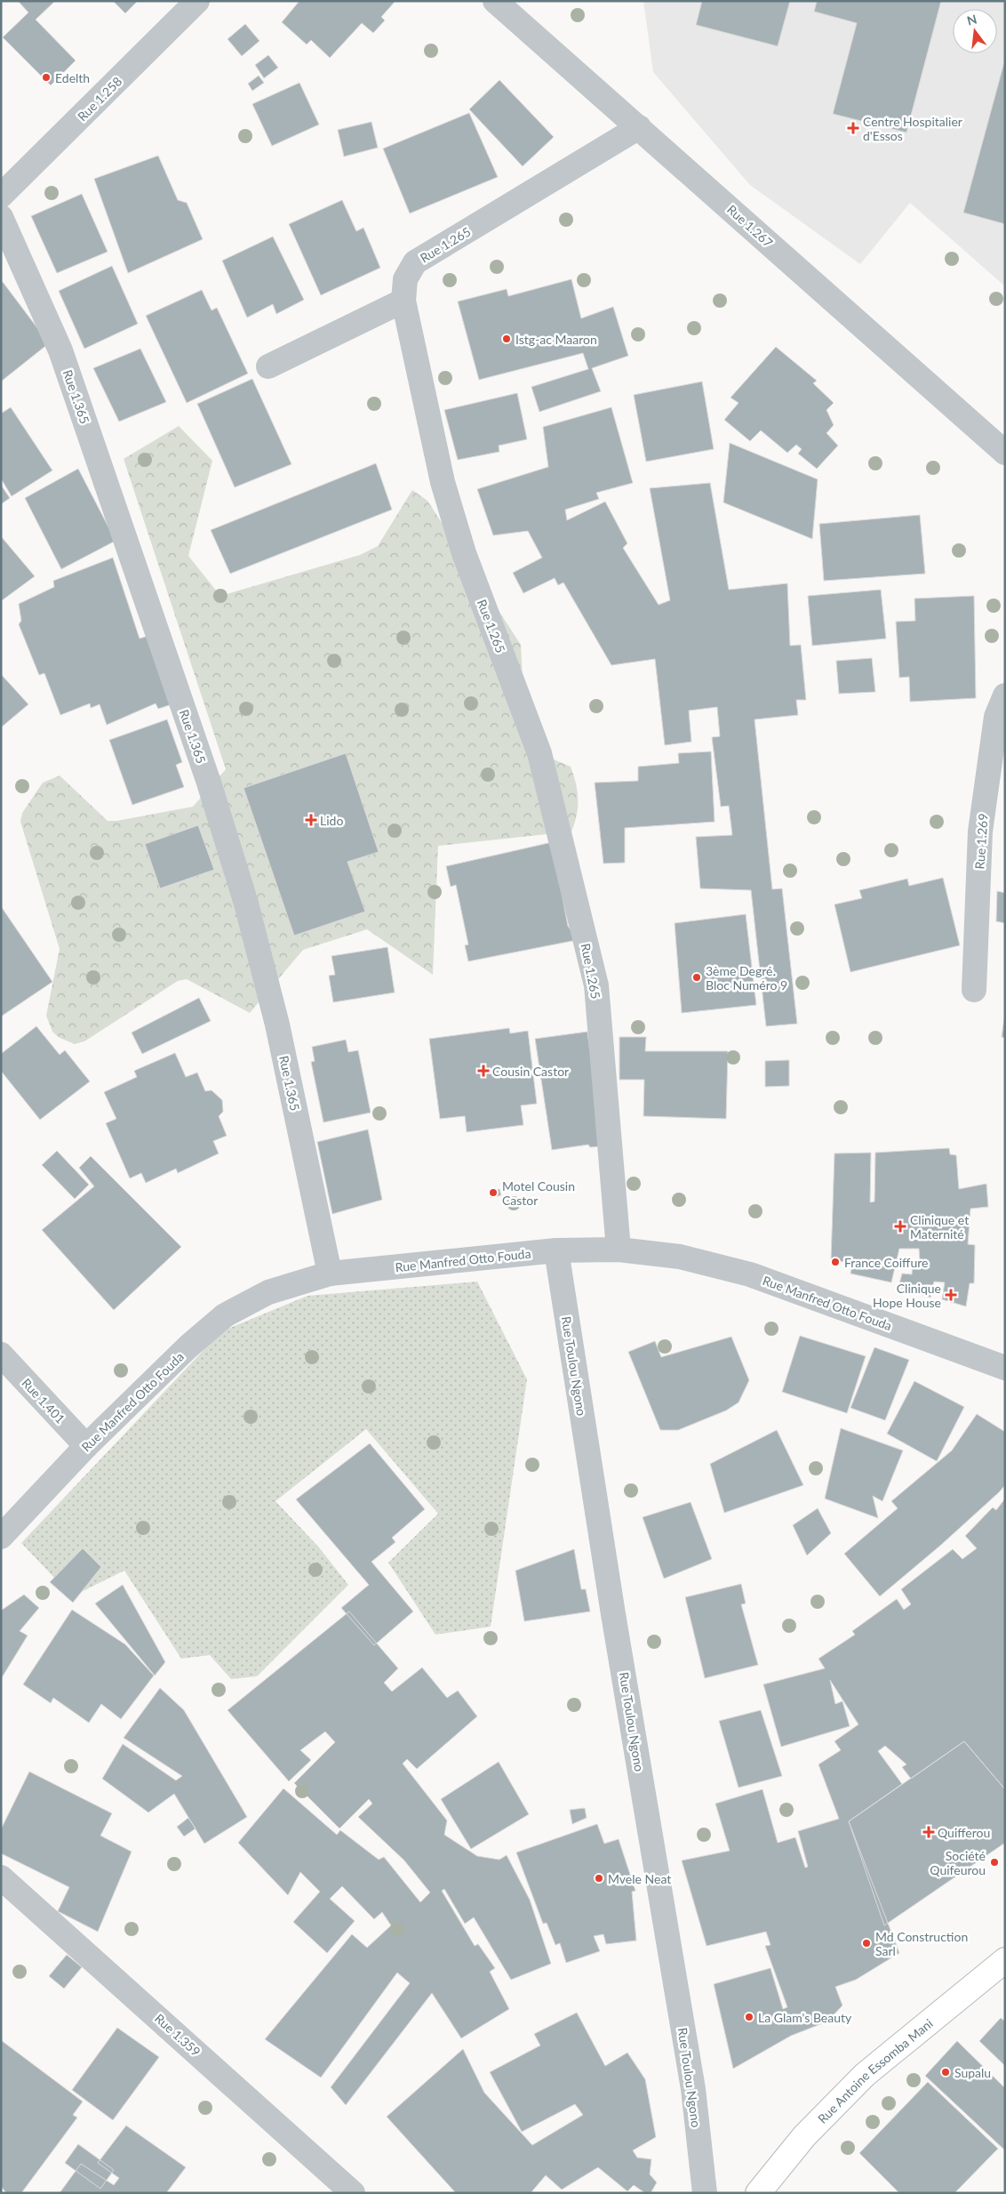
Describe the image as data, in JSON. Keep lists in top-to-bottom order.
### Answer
{
  "streets": {
    "main road": ["Rue Antoine Essomba Mani"],
    "street": [
      "Rue 1.258",
      "Rue 1.267",
      "Rue 1.265",
      "Rue 1.365",
      "Rue 1.269",
      "Rue Manfred Otto Fouda",
      "Rue Toulou Ngono",
      "Rue 1.401",
      "Rue 1.359"
    ]
  },
  "crossings": [
    ["Rue 1.267", "Rue 1.265"],
    ["Rue 1.265", "Rue Manfred Otto Fouda"],
    ["Rue 1.365", "Rue Manfred Otto Fouda"],
    ["Rue Manfred Otto Fouda", "Rue Toulou Ngono"],
    ["Rue Manfred Otto Fouda", "Rue 1.401"]
  ],
  "places": {
    "other": [
      "Edelth",
      "Istg-ac Maaron",
      "3ème Degré. Bloc Numéro 9",
      "Motel Cousin Castor",
      "France Coiffure",
      "Société Quifeurou",
      "Mvele Neat",
      "Md Construction Sarl",
      "La Glam's Beauty",
      "Supalu"
    ],
    "health": [
      "Centre Hospitalier d'Essos",
      "Lido",
      "Cousin Castor",
      "Clinique et Maternité",
      "Clinique Hope House",
      "Quifferou"
    ]
  },
  "north": "top"
}
